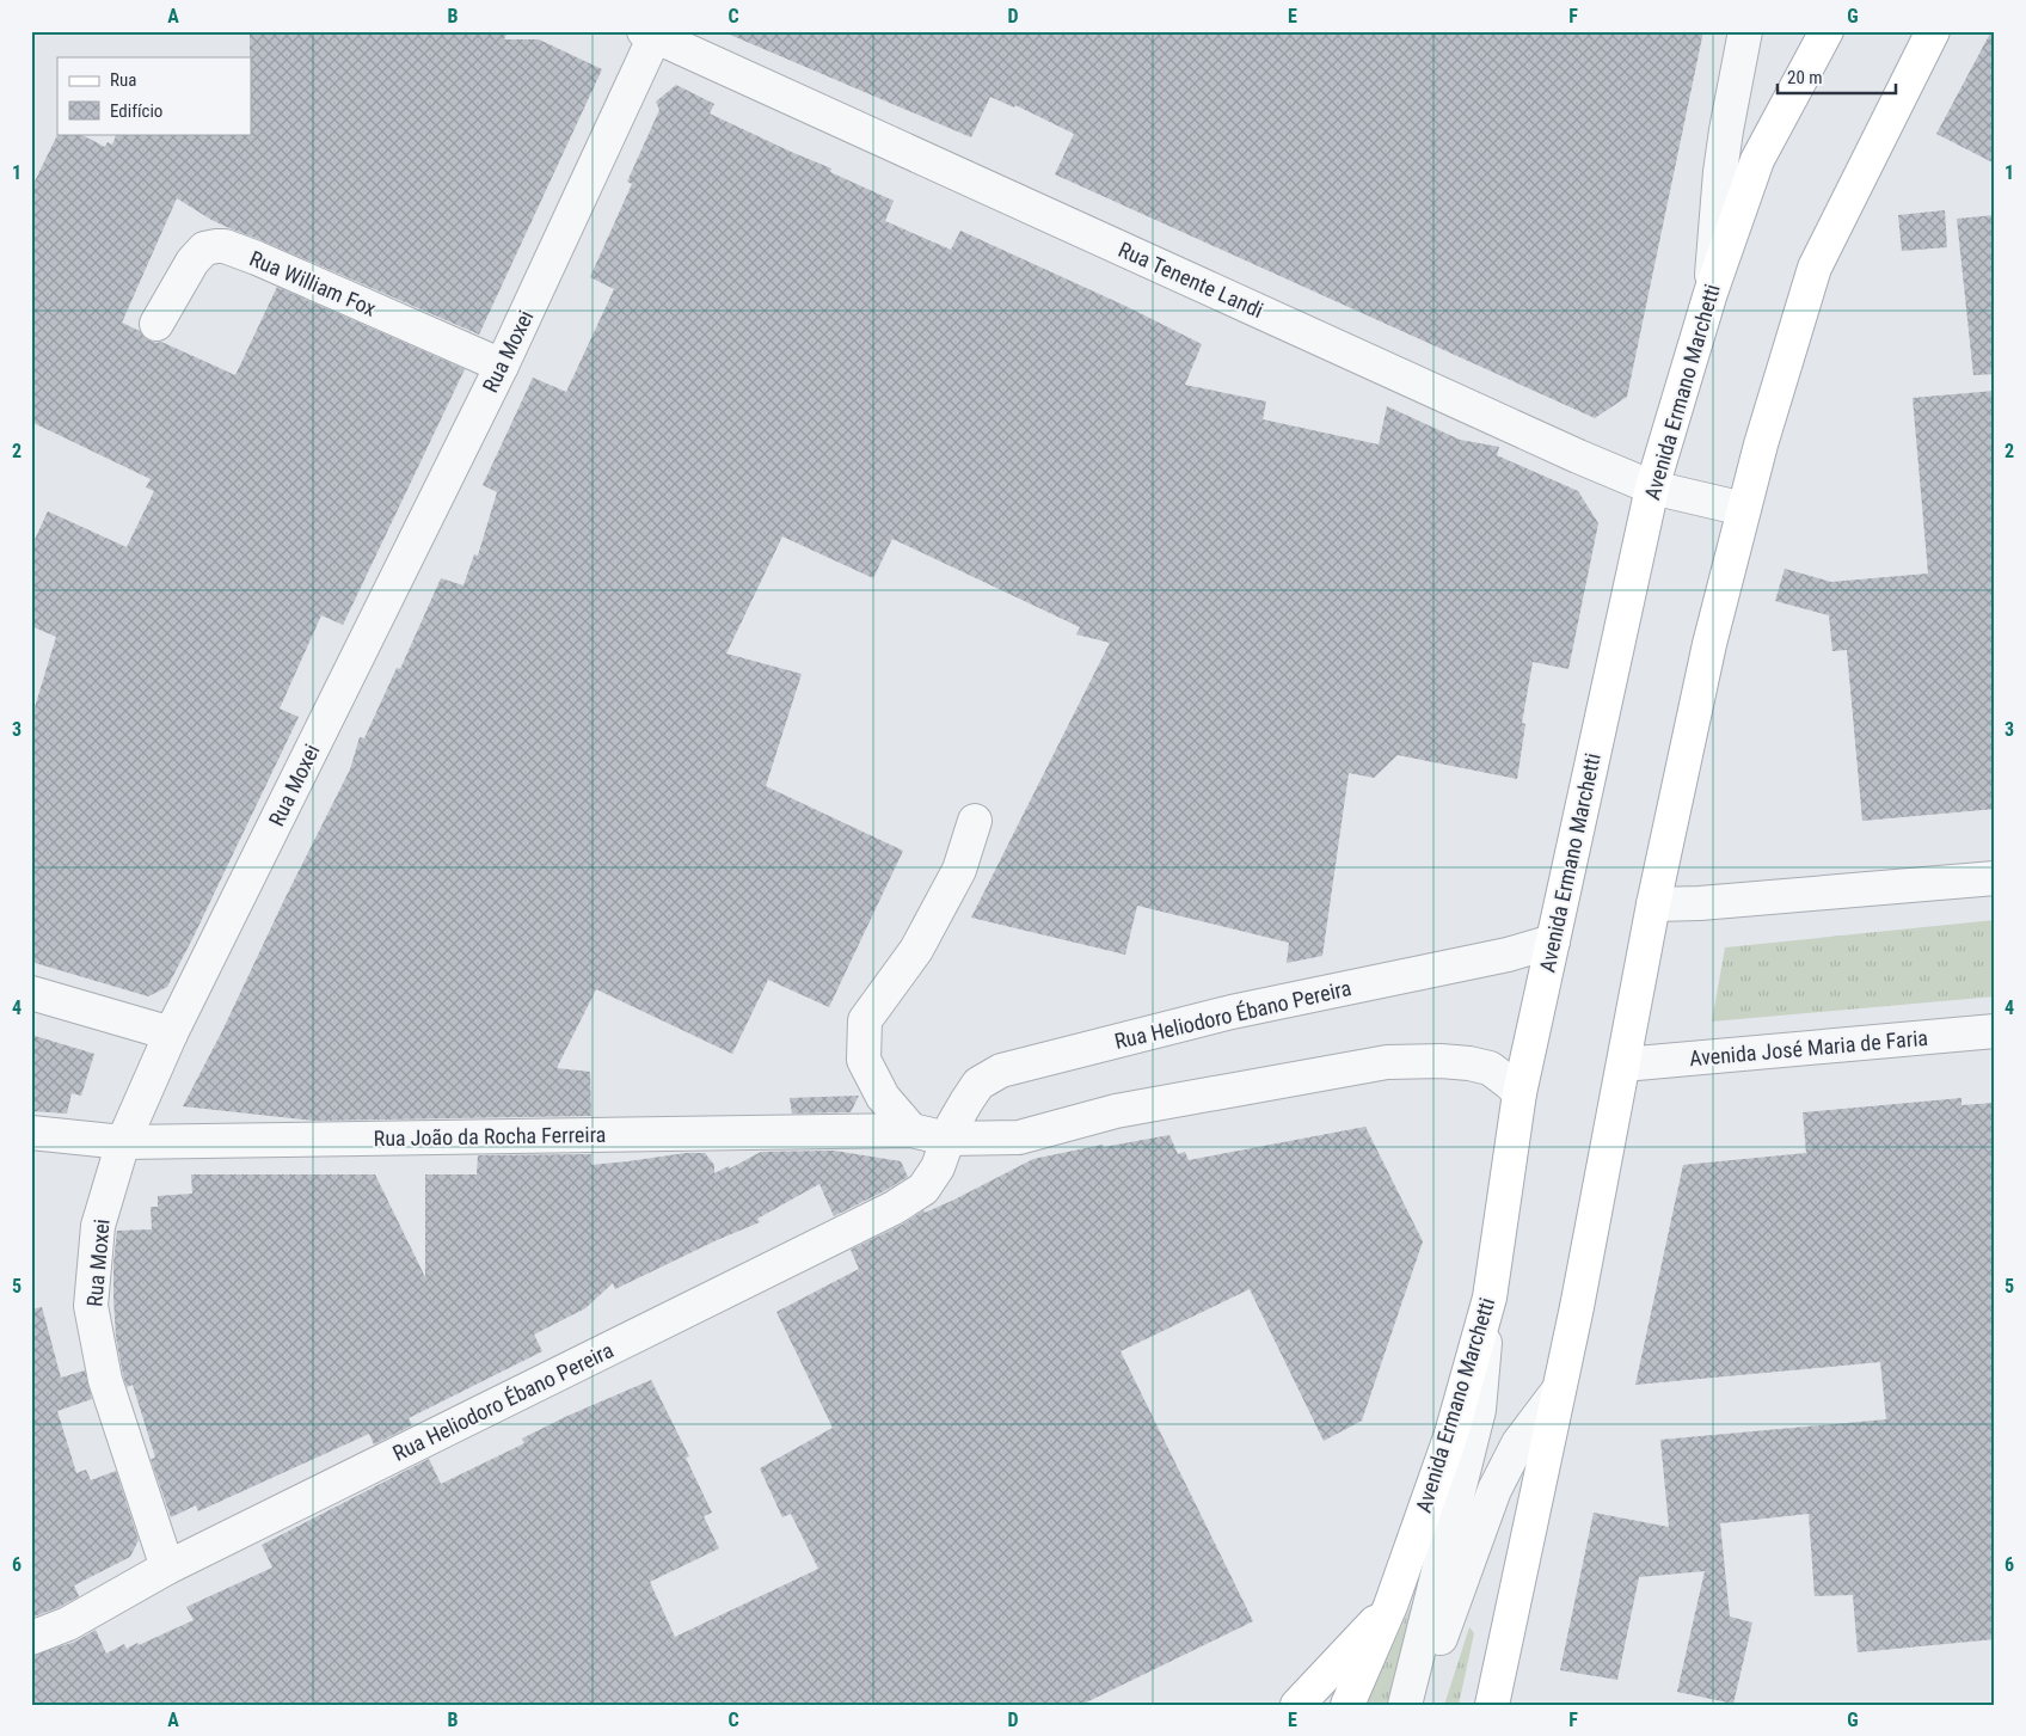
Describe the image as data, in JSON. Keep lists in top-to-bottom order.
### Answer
{
  "streets": {
    "main road": ["Avenida Ermano Marchetti"],
    "street": [
      "Rua Tenente Landi",
      "Rua William Fox",
      "Rua Moxei",
      "Rua Heliodoro Ébano Pereira",
      "Avenida José Maria de Faria",
      "Rua João da Rocha Ferreira"
    ]
  },
  "crossings": [
    ["Rua Tenente Landi", "Rua Moxei"],
    ["Rua Tenente Landi", "Avenida Ermano Marchetti"],
    ["Rua William Fox", "Rua Moxei"],
    ["Rua Moxei", "Rua Heliodoro Ébano Pereira"],
    ["Rua Moxei", "Rua João da Rocha Ferreira"],
    ["Avenida Ermano Marchetti", "Rua Heliodoro Ébano Pereira"],
    ["Rua Heliodoro Ébano Pereira", "Rua João da Rocha Ferreira"]
  ],
  "legend": ["Rua", "Edifício"],
  "scale_bar": "20 m",
  "grid": {
    "columns": [
      "A",
      "B",
      "C",
      "D",
      "E",
      "F",
      "G"
    ],
    "rows": [
      "1",
      "2",
      "3",
      "4",
      "5",
      "6"
    ]
  }
}
